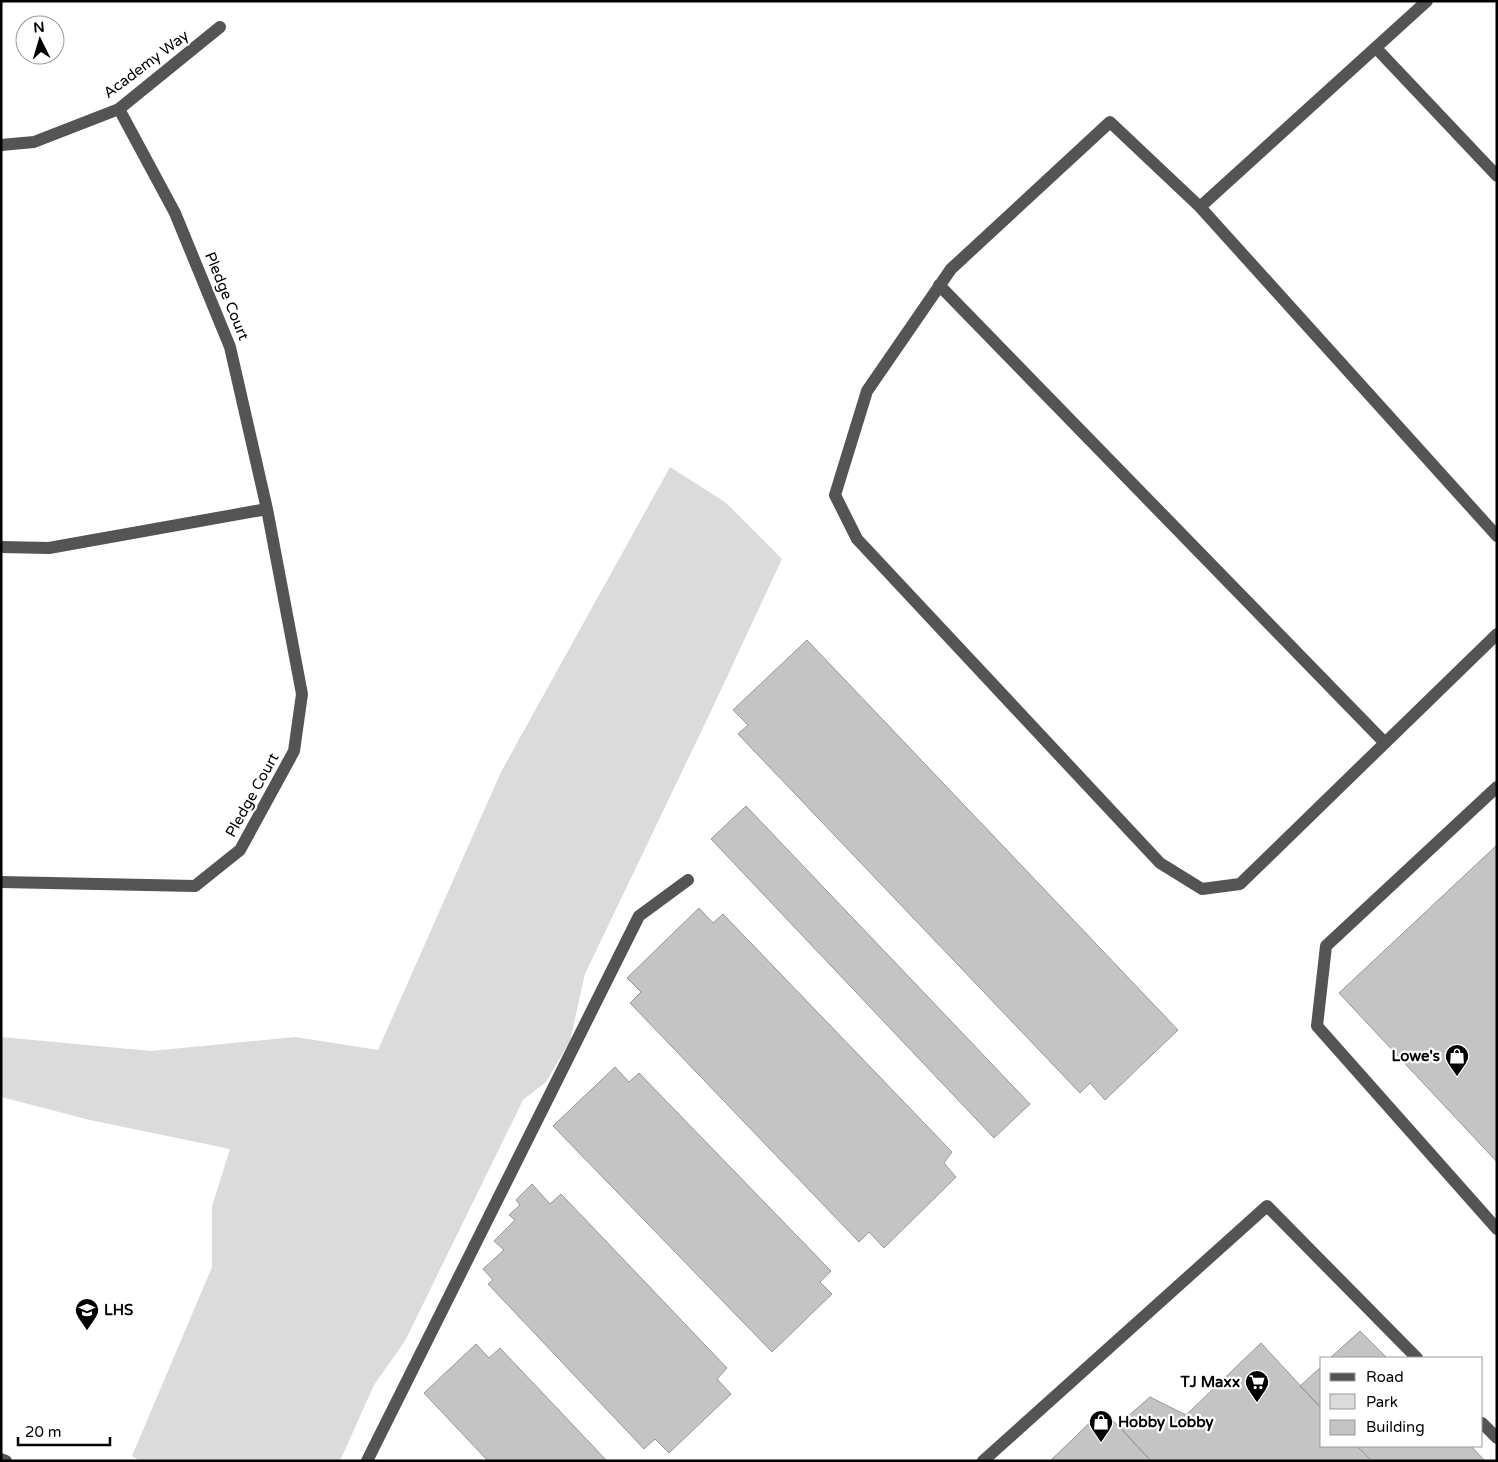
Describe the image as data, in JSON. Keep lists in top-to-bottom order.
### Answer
{
  "streets": {
    "street": ["Academy Way", "Pledge Court"]
  },
  "crossings": [
    ["Academy Way", "Pledge Court"]
  ],
  "places": {
    "shop": ["Lowe's", "Hobby Lobby"],
    "school or university": ["LHS"],
    "supermarket": ["TJ Maxx"]
  },
  "legend": ["Road", "Park", "Building"],
  "scale_bar": "20 m",
  "north": "top"
}
